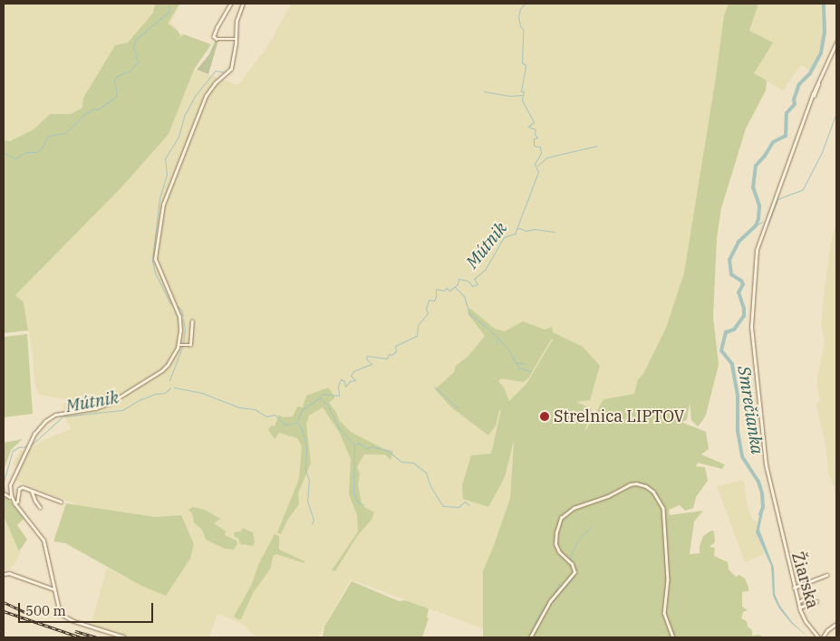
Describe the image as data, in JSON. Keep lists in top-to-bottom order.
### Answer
{
  "streets": {
    "street": ["Žiarska"]
  },
  "water": ["Mútnik", "Smrečianka"],
  "places": ["Strelnica LIPTOV"],
  "scale_bar": "500 m"
}
